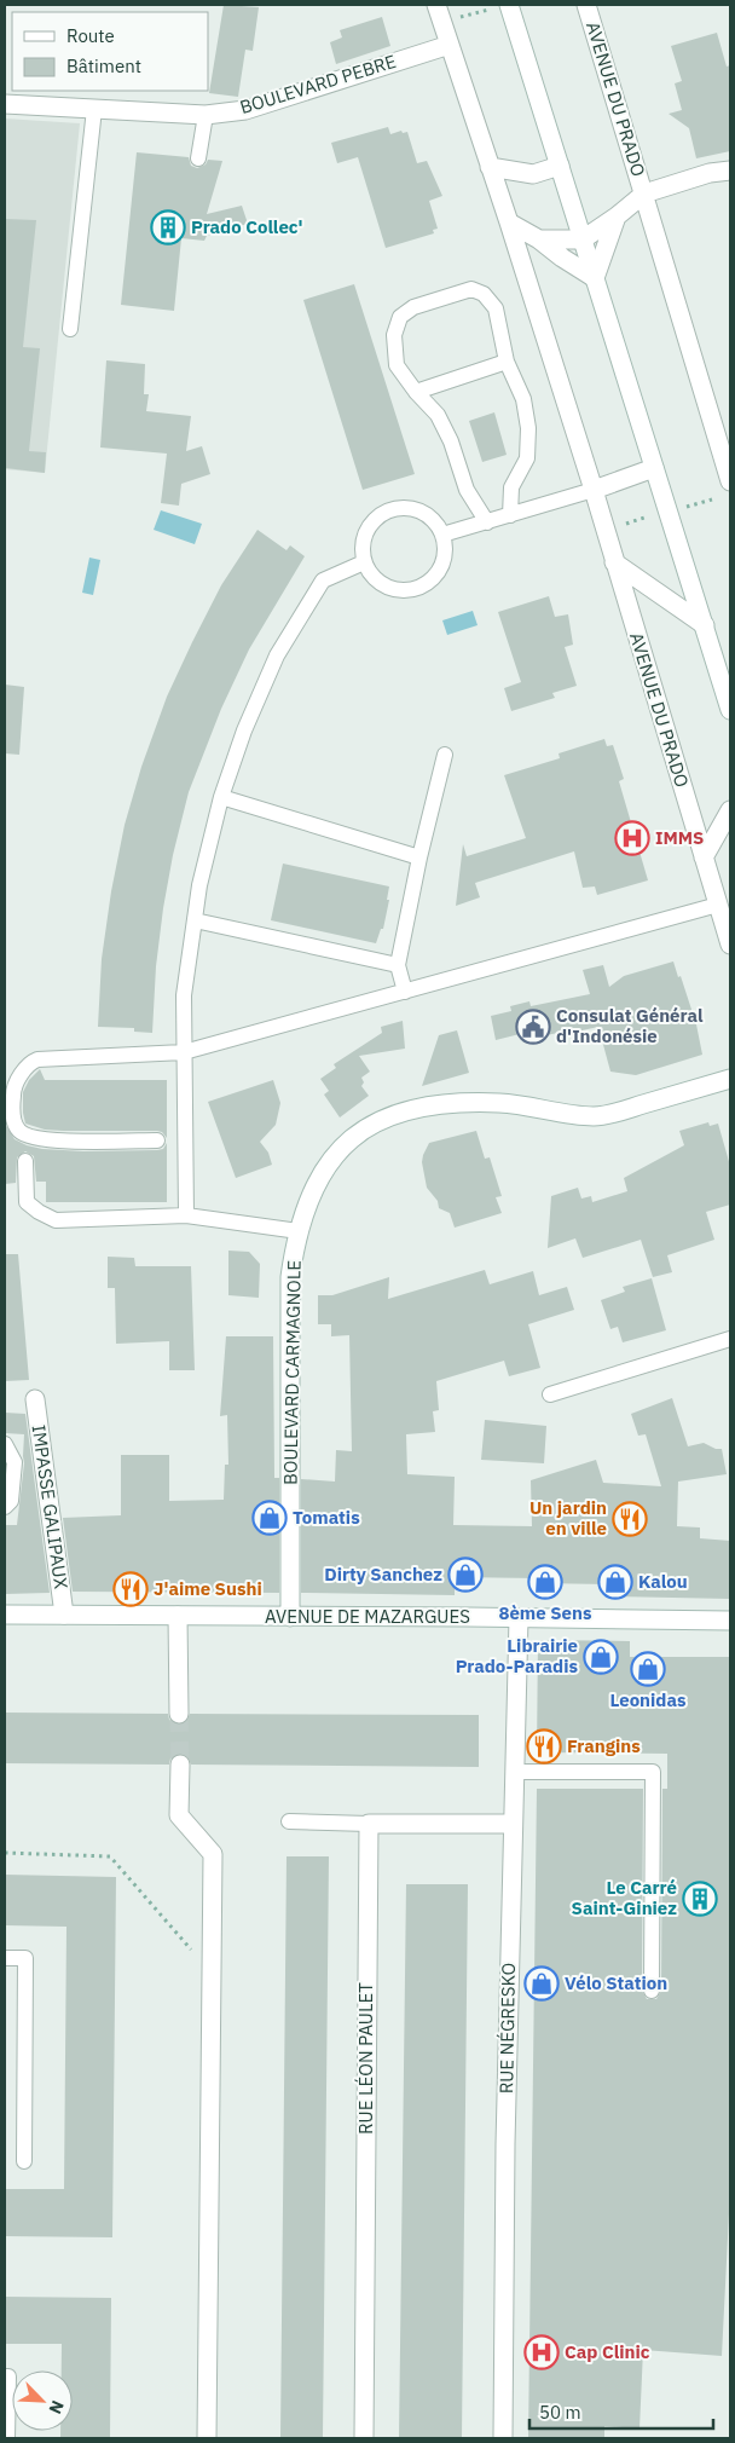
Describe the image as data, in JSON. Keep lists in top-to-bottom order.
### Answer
{
  "streets": {
    "street": [
      "BOULEVARD PEBRE",
      "AVENUE DU PRADO",
      "BOULEVARD CARMAGNOLE",
      "IMPASSE GALIPAUX",
      "AVENUE DE MAZARGUES",
      "RUE NÉGRESKO",
      "RUE LÉON PAULET"
    ]
  },
  "crossings": [
    ["BOULEVARD PEBRE", "AVENUE DU PRADO"],
    ["BOULEVARD CARMAGNOLE", "AVENUE DE MAZARGUES"],
    ["IMPASSE GALIPAUX", "AVENUE DE MAZARGUES"],
    ["AVENUE DE MAZARGUES", "RUE NÉGRESKO"]
  ],
  "places": {
    "building": ["Prado Collec'", "Le Carré Saint-Giniez"],
    "hospital": ["IMMS", "Cap Clinic"],
    "public building": ["Consulat Général d'Indonésie"],
    "shop": [
      "Tomatis",
      "Dirty Sanchez",
      "8ème Sens",
      "Kalou",
      "Librairie Prado-Paradis",
      "Leonidas",
      "Vélo Station"
    ],
    "restaurant": ["Un jardin en ville", "J'aime Sushi", "Frangins"]
  },
  "legend": ["Route", "Bâtiment"],
  "scale_bar": "50 m",
  "north": "bottom right"
}
